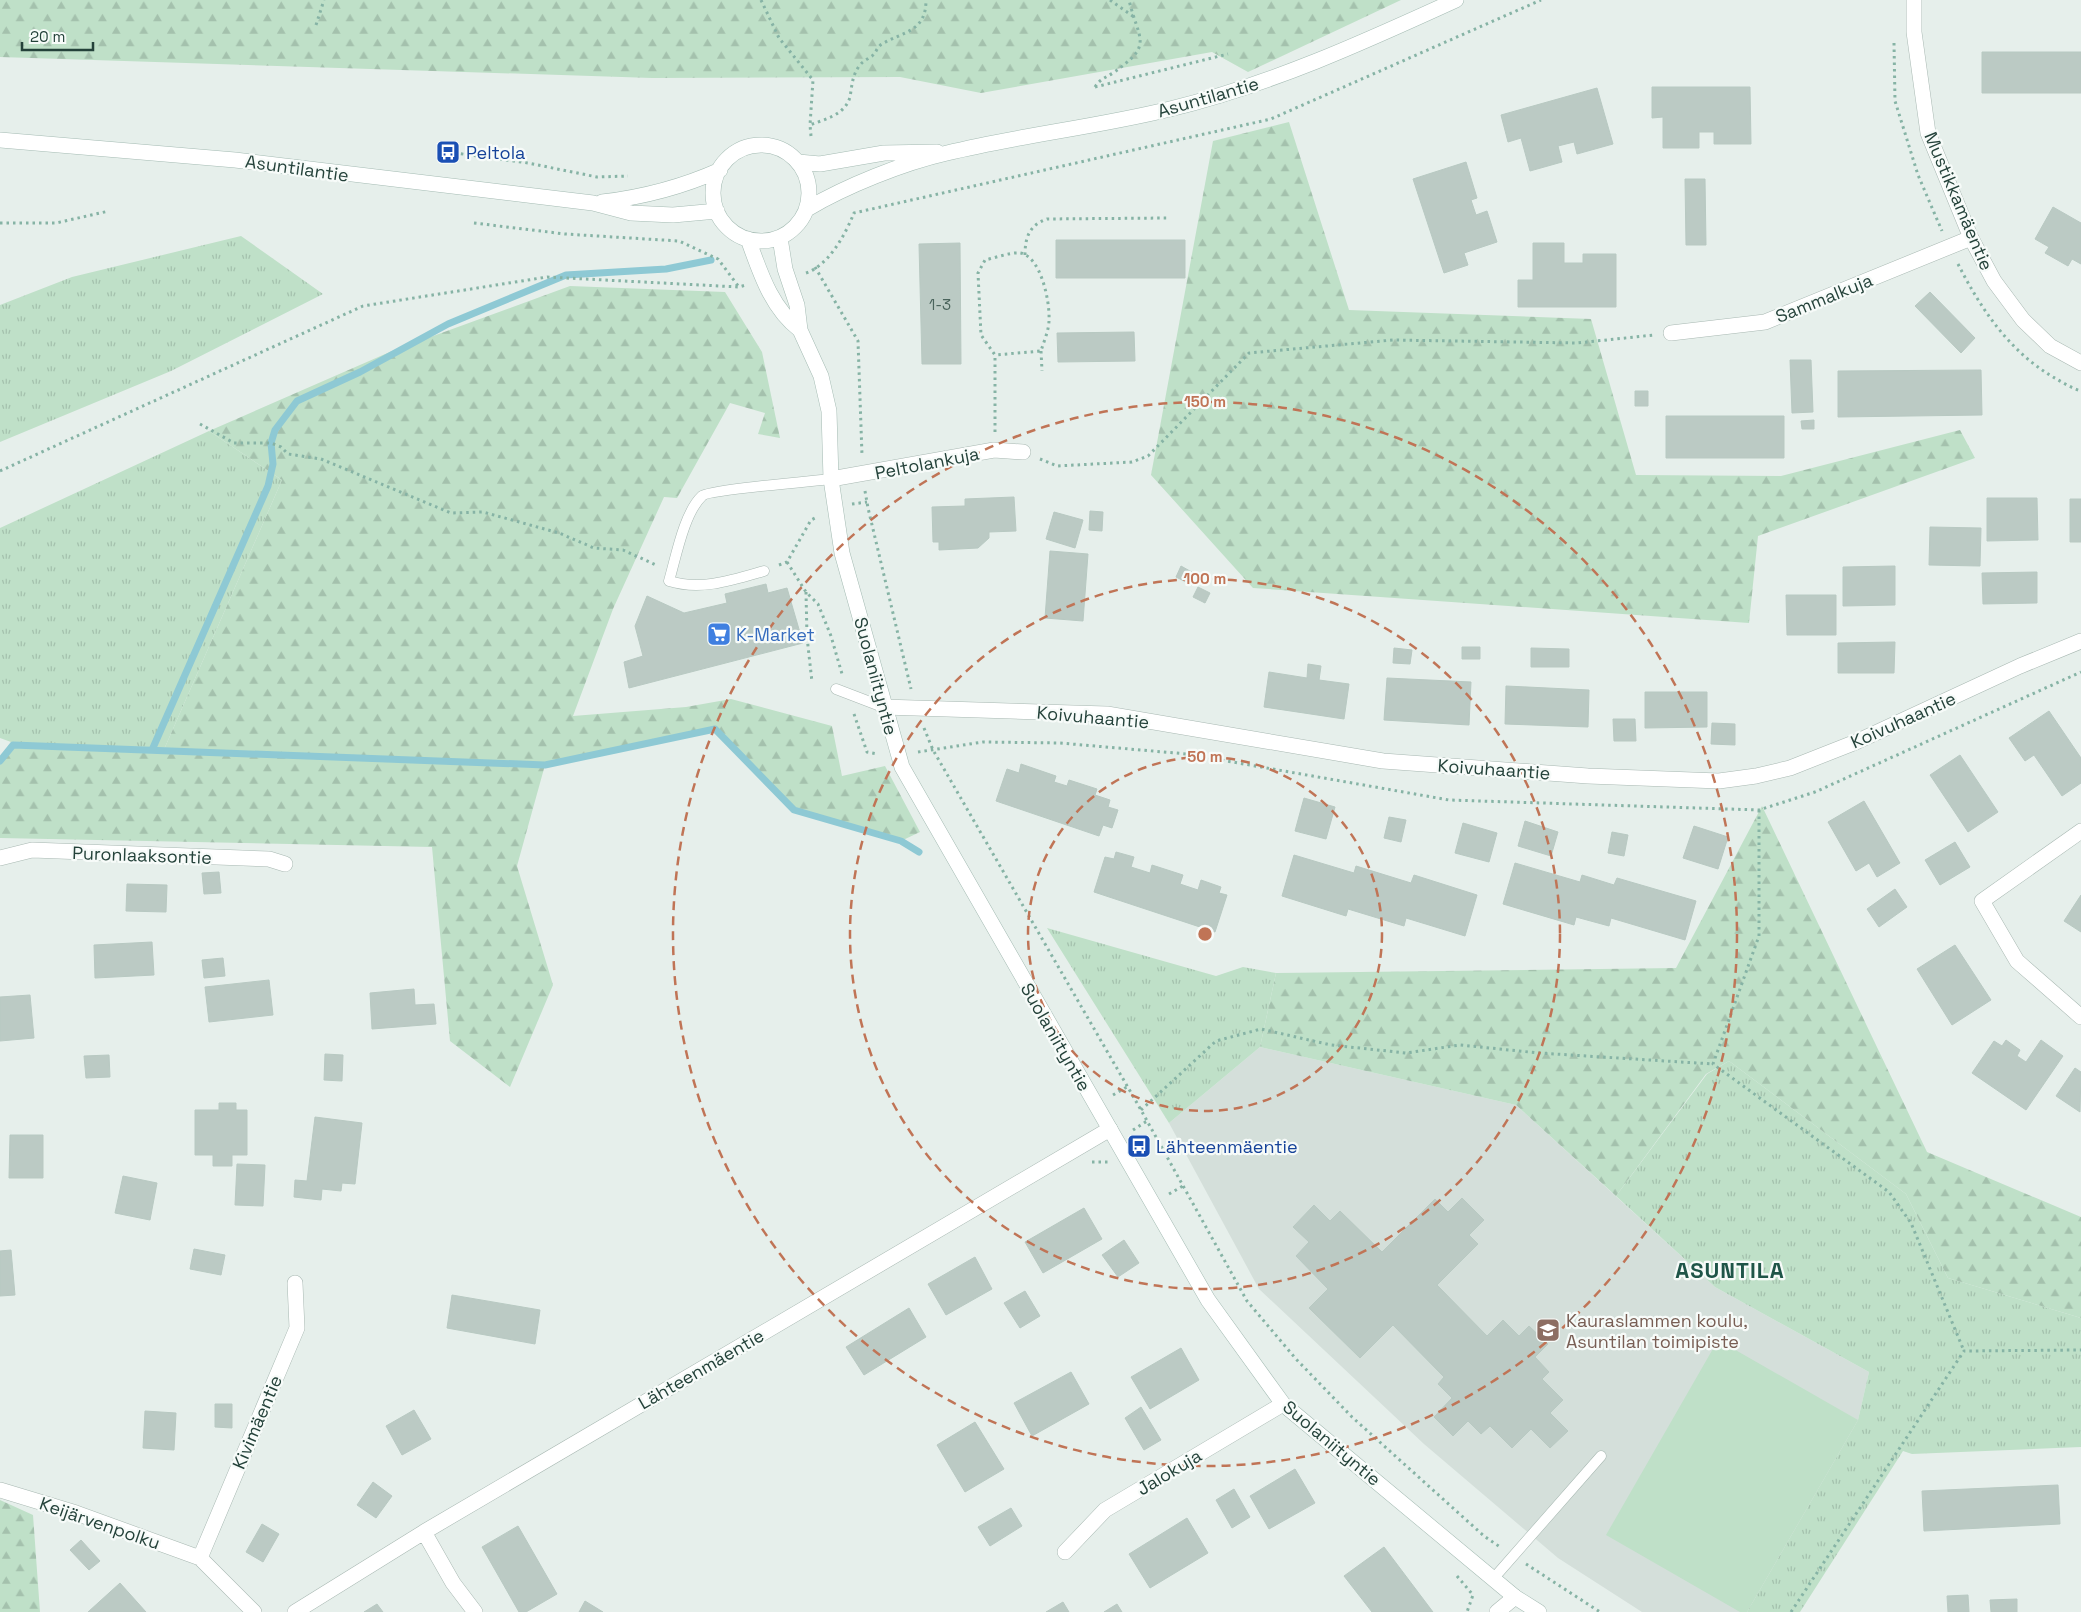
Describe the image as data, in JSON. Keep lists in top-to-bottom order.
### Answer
{
  "streets": {
    "street": [
      "Asuntilantie",
      "Mustikkamäentie",
      "Sammalkuja",
      "Peltolankuja",
      "Suolaniityntie",
      "Koivuhaantie",
      "Puronlaaksontie",
      "Lähteenmäentie",
      "Kivimäentie",
      "Jalokuja",
      "Keijärvenpolku"
    ]
  },
  "crossings": [
    ["Asuntilantie", "Suolaniityntie"],
    ["Mustikkamäentie", "Sammalkuja"],
    ["Peltolankuja", "Suolaniityntie"],
    ["Suolaniityntie", "Koivuhaantie"],
    ["Suolaniityntie", "Lähteenmäentie"],
    ["Suolaniityntie", "Jalokuja"],
    ["Kivimäentie", "Keijärvenpolku"]
  ],
  "districts": ["ASUNTILA"],
  "places": {
    "bus stop": ["Peltola", "Lähteenmäentie"],
    "supermarket": ["K-Market"],
    "school or university": ["Kauraslammen koulu, Asuntilan toimipiste"]
  },
  "house_numbers": ["1-3"],
  "scale_bar": "20 m",
  "rings": ["150 m", "100 m", "50 m"]
}
